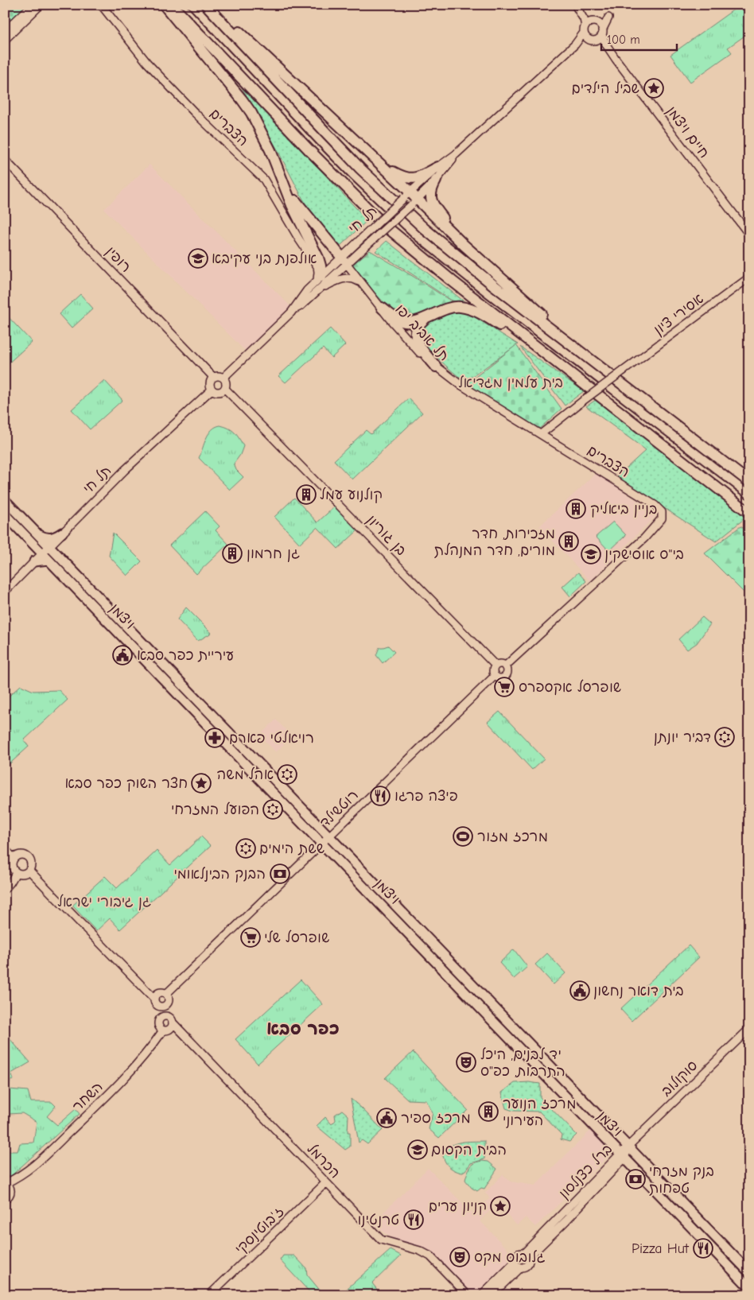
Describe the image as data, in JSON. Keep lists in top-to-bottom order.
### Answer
{
  "streets": {
    "main road": ["ויצמן"],
    "street": [
      "הצברים",
      "חיים ויצמן",
      "תל חי",
      "רופין",
      "אסירי ציון",
      "תל אביב יפו",
      "בן גוריון",
      "רוטשילד",
      "סוקולוב",
      "השחר",
      "הכרמל",
      "ברל כצנלסון",
      "ז'בוטינסקי"
    ]
  },
  "crossings": [
    ["הצברים", "תל חי"],
    ["הצברים", "אסירי ציון"],
    ["הצברים", "תל אביב יפו"],
    ["הצברים", "בן גוריון"],
    ["הצברים", "רוטשילד"],
    ["חיים ויצמן", "תל חי"],
    ["תל חי", "רופין"],
    ["תל חי", "תל אביב יפו"],
    ["תל חי", "בן גוריון"],
    ["תל חי", "ויצמן"],
    ["רופין", "בן גוריון"],
    ["אסירי ציון", "תל אביב יפו"],
    ["בן גוריון", "רוטשילד"],
    ["ויצמן", "רוטשילד"],
    ["ויצמן", "סוקולוב"],
    ["ויצמן", "ברל כצנלסון"],
    ["סוקולוב", "ברל כצנלסון"],
    ["השחר", "הכרמל"],
    ["הכרמל", "ז'בוטינסקי"]
  ],
  "districts": ["כפר סבא"],
  "parks": ["בית עלמין מגדיאל", "גן גיבורי ישראל"],
  "places": {
    "place": ["שביל הילדים", "חצר השוק כפר סבא", "קניון ערים"],
    "school or university": ["אולפנת בני עקיבא", "בי\"ס אוסישקין", "הבית הקסום"],
    "building": [
      "קולנוע עמל",
      "בניין ביאליק",
      "מזכירות, חדר מורים, חדר המנהלת",
      "גן חרמון",
      "מרכז הנוער העירוני"
    ],
    "public building": ["עיריית כפר סבא", "בית דואר נחשון", "מרכז ספיר"],
    "supermarket": ["שופרסל אקספרס", "שופרסל שלי"],
    "synagogue": [
      "דביר יונתן",
      "אהל משה",
      "הפועל המזרחי",
      "ששת הימים"
    ],
    "pharmacy": ["רויאלטי פארם"],
    "restaurant": ["פיצה פרגו", "טרנטינו", "Pizza Hut"],
    "sports": ["מרכז מזור"],
    "bank": ["הבנק הבינלאומי", "בנק מזרחי טפחות"],
    "theatre": ["יד לבנים, היכל התרבות, כפ\"ס", "גלובוס מקס"]
  },
  "scale_bar": "100 m"
}
